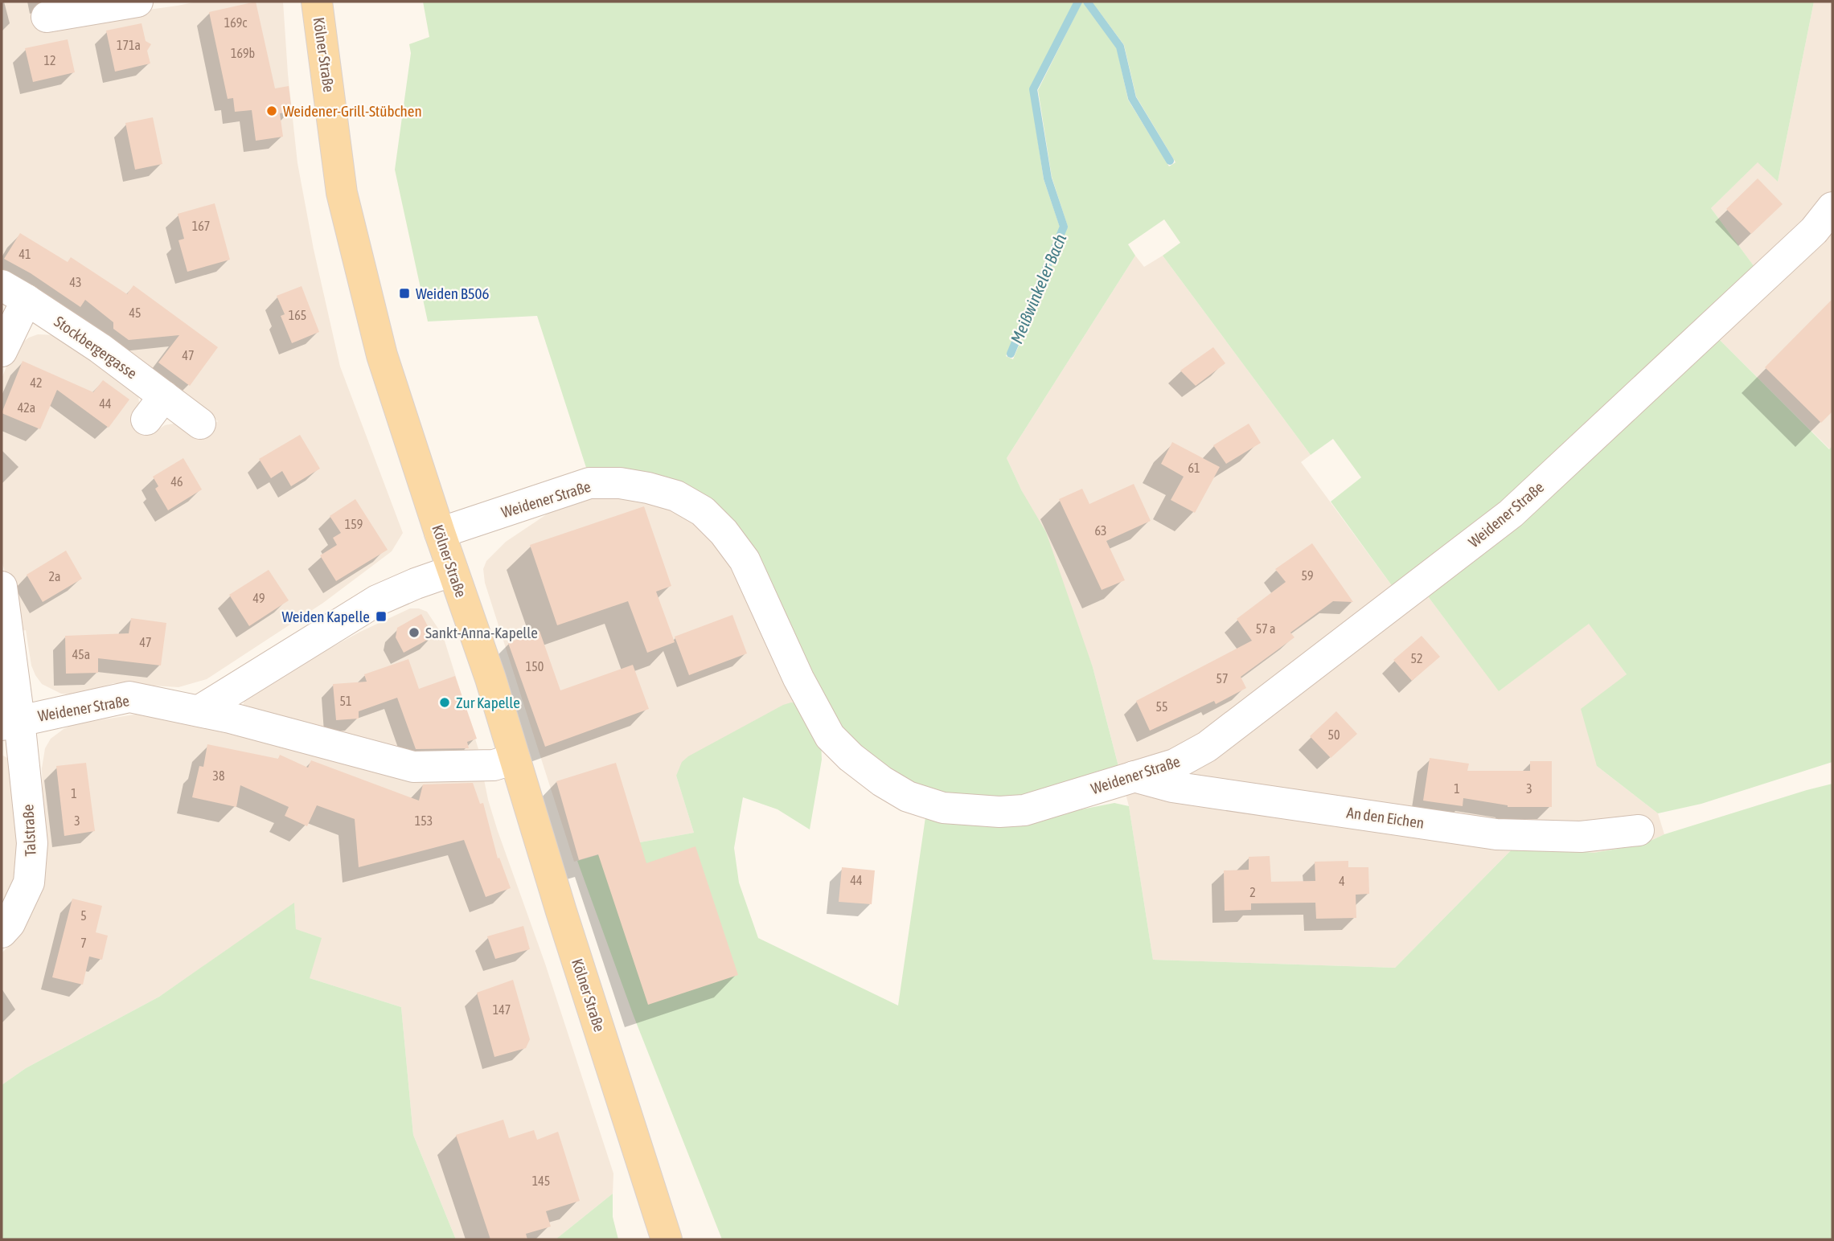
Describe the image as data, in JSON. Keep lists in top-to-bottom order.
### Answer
{
  "streets": {
    "main road": ["Kölner Straße"],
    "street": [
      "Stockbergergasse",
      "Weidener Straße",
      "An den Eichen",
      "Talstraße"
    ]
  },
  "crossings": [
    ["Kölner Straße", "Weidener Straße"],
    ["Weidener Straße", "An den Eichen"],
    ["Weidener Straße", "Talstraße"]
  ],
  "water": ["Meißwinkeler Bach"],
  "places": {
    "other": ["Weidener-Grill-Stübchen", "Sankt-Anna-Kapelle", "Zur Kapelle"],
    "transit": ["Weiden B506", "Weiden Kapelle"]
  },
  "house_numbers": [
    "169c",
    "171a",
    "169b",
    "12",
    "167",
    "41",
    "43",
    "45",
    "165",
    "47",
    "42",
    "44",
    "42a",
    "61",
    "46",
    "159",
    "63",
    "59",
    "2a",
    "49",
    "57 a",
    "47",
    "45a",
    "52",
    "150",
    "57",
    "51",
    "55",
    "50",
    "38",
    "1",
    "3",
    "1",
    "3",
    "153",
    "44",
    "4",
    "2",
    "5",
    "7",
    "147",
    "145"
  ]
}
